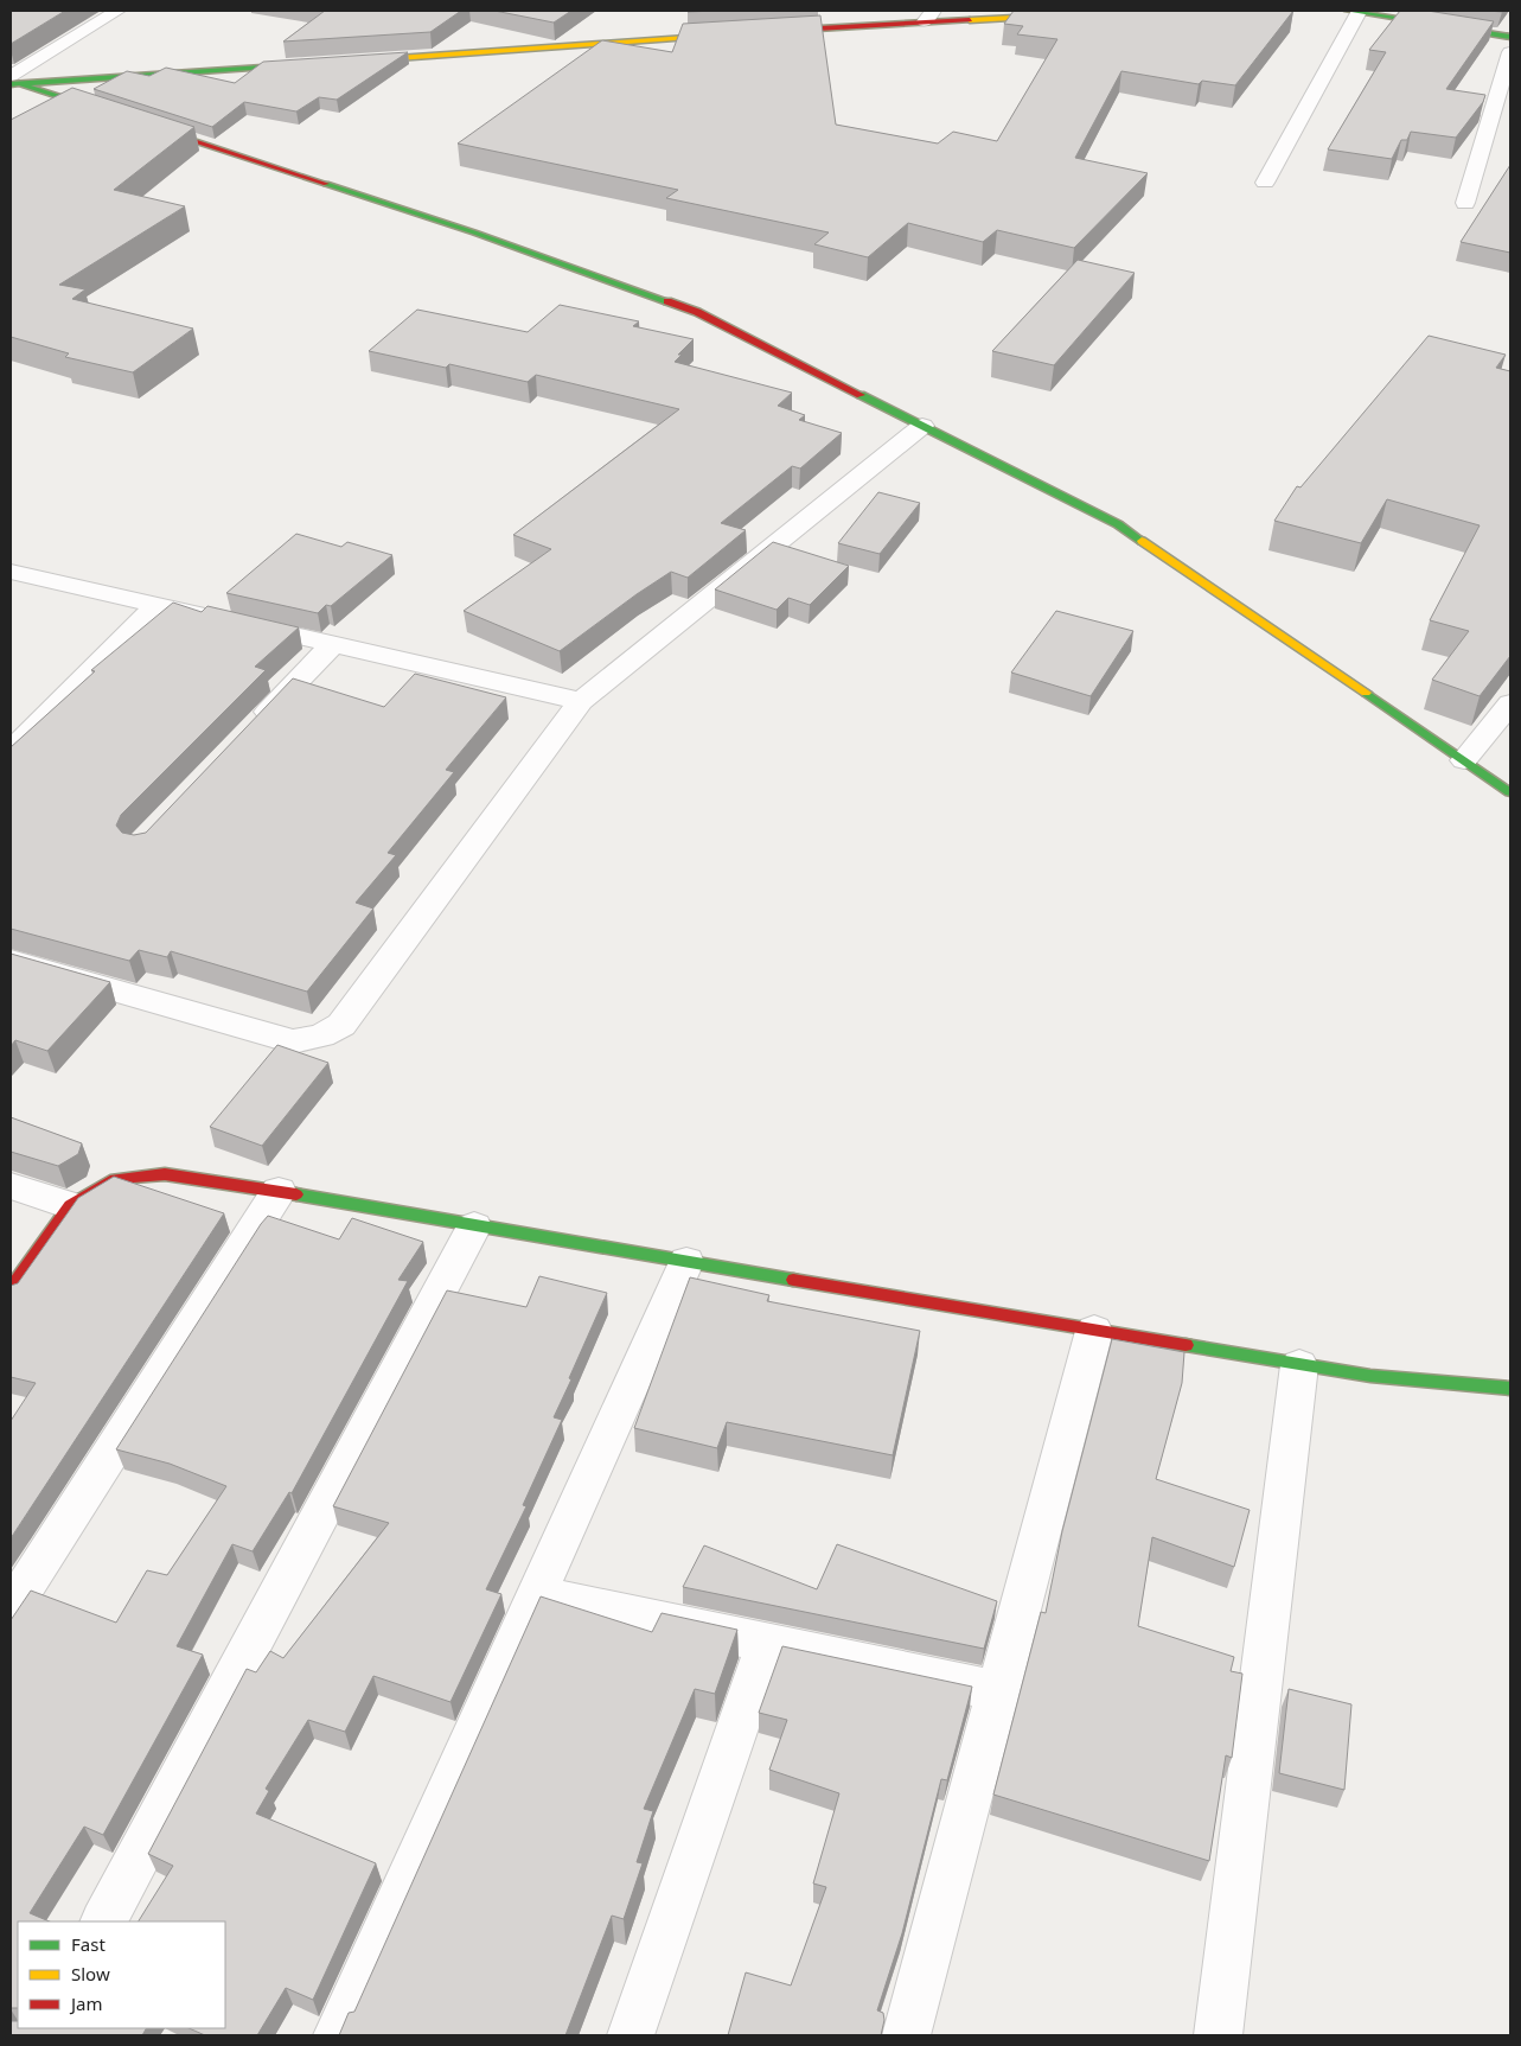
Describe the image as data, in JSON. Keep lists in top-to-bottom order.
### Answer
{
  "legend": ["Fast", "Slow", "Jam"]
}
